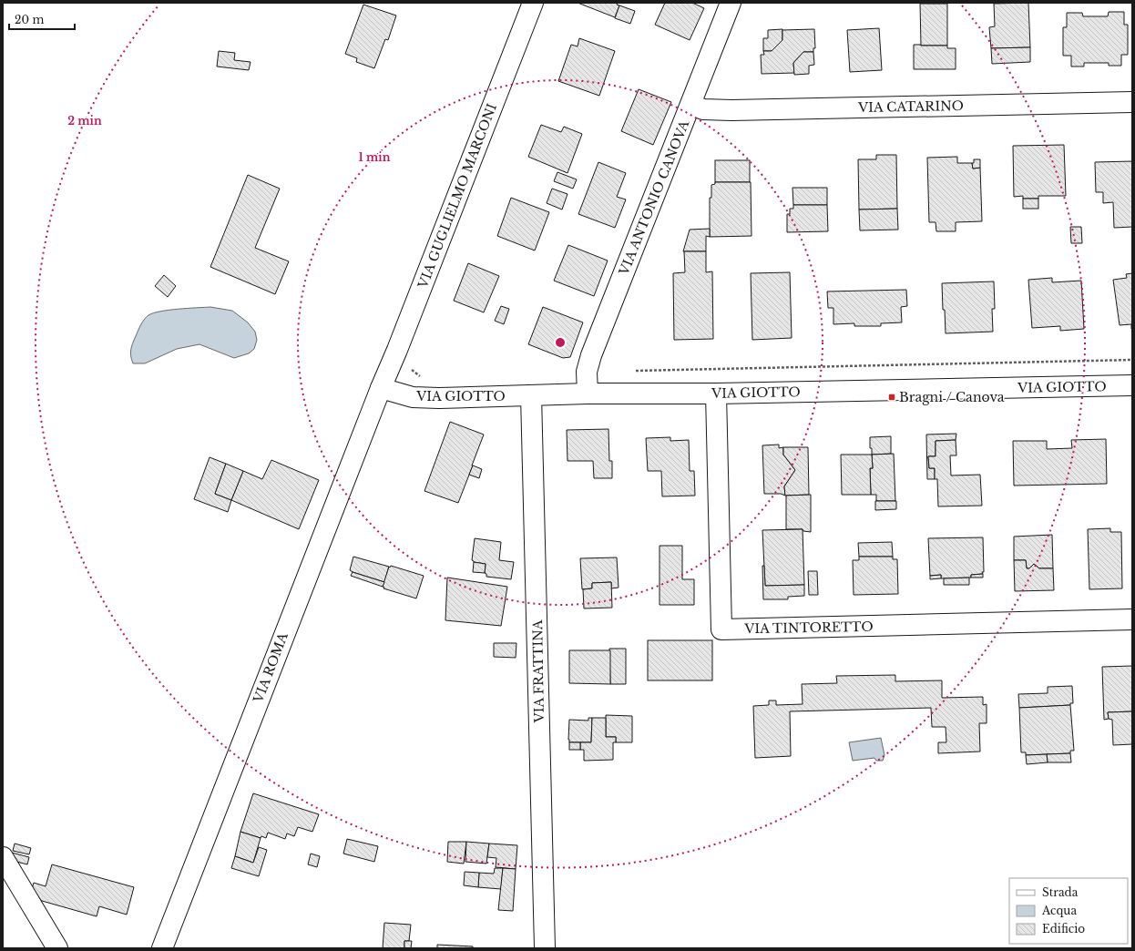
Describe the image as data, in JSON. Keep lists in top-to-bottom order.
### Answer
{
  "streets": {
    "street": [
      "VIA CATARINO",
      "VIA GUGLIELMO MARCONI",
      "VIA ANTONIO CANOVA",
      "VIA GIOTTO",
      "VIA TINTORETTO",
      "VIA ROMA",
      "VIA FRATTINA"
    ]
  },
  "crossings": [
    ["VIA CATARINO", "VIA ANTONIO CANOVA"],
    ["VIA GUGLIELMO MARCONI", "VIA GIOTTO"],
    ["VIA GUGLIELMO MARCONI", "VIA ROMA"],
    ["VIA ANTONIO CANOVA", "VIA GIOTTO"],
    ["VIA GIOTTO", "VIA TINTORETTO"],
    ["VIA GIOTTO", "VIA ROMA"],
    ["VIA GIOTTO", "VIA FRATTINA"]
  ],
  "places": {
    "transit": ["Bragni / Canova"]
  },
  "legend": ["Strada", "Acqua", "Edificio"],
  "scale_bar": "20 m",
  "rings": ["2 min", "1 min"]
}
